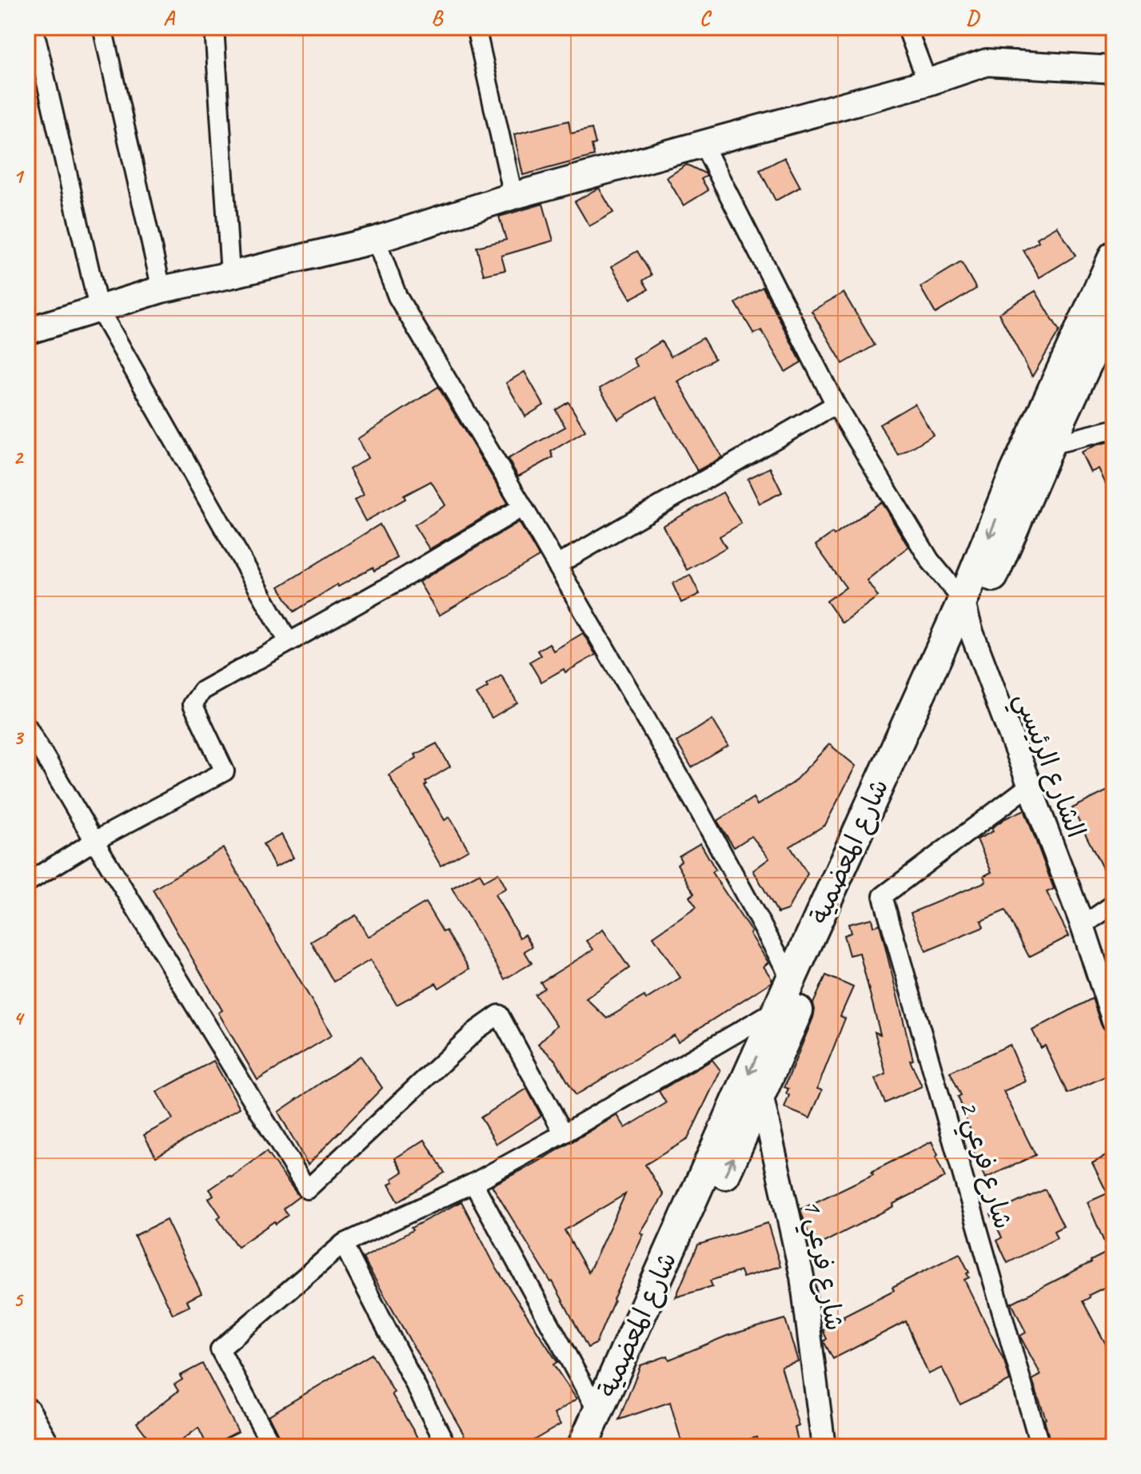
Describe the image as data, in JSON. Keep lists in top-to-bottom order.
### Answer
{
  "streets": {
    "main road": ["شارع المعضمية"],
    "street": ["الشارع الرئيسي", "شارع فرعي 2", "شارع فرعي 1"]
  },
  "crossings": [
    ["الشارع الرئيسي", "شارع المعضمية"],
    ["الشارع الرئيسي", "شارع فرعي 2"],
    ["شارع المعضمية", "شارع فرعي 1"]
  ],
  "grid": {
    "columns": [
      "A",
      "B",
      "C",
      "D"
    ],
    "rows": [
      "1",
      "2",
      "3",
      "4",
      "5"
    ]
  }
}
